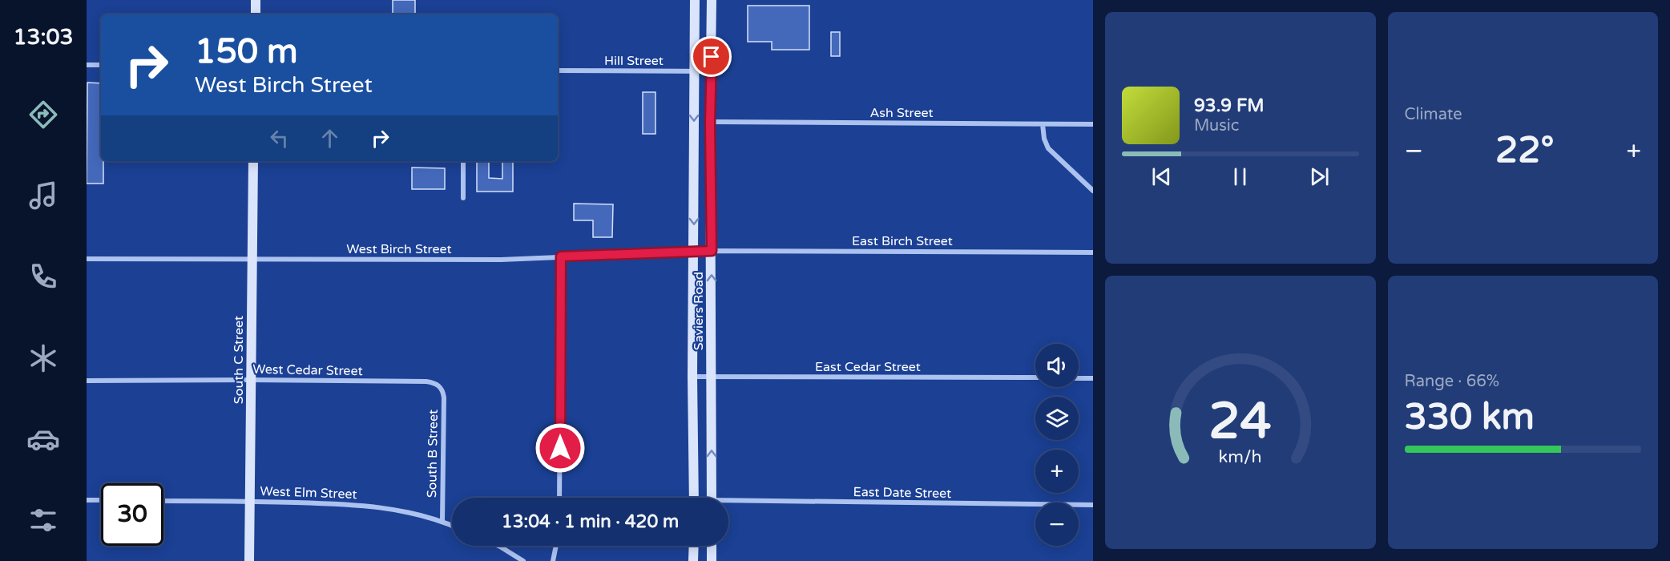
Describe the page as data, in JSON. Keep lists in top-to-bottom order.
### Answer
{
  "streets": {
    "main road": ["Saviers Road", "South C Street"],
    "street": [
      "Hill Street",
      "Ash Street",
      "East Birch Street",
      "West Birch Street",
      "East Cedar Street",
      "West Cedar Street",
      "South B Street",
      "West Elm Street",
      "East Date Street"
    ]
  },
  "crossings": [
    ["Hill Street", "Saviers Road"],
    ["Ash Street", "Saviers Road"],
    ["East Birch Street", "West Birch Street"],
    ["East Birch Street", "Saviers Road"],
    ["West Birch Street", "Saviers Road"],
    ["West Birch Street", "South C Street"],
    ["Saviers Road", "East Cedar Street"],
    ["South C Street", "West Cedar Street"],
    ["South C Street", "West Elm Street"],
    ["West Cedar Street", "South B Street"],
    ["South B Street", "West Elm Street"]
  ],
  "page": {
    "tabs": "13:03",
    "tile": [
      "Climate",
      ["Range · 66%", "330 km"]
    ],
    "turn": ["150 m", "West Birch Street"],
    "song": ["93.9 FM", "Music"],
    "heat": ["−", "22°", "+"],
    "map_buttons": ["+", "−"],
    "limit": "30",
    "trip": "13:04 · 1 min · 420 m",
    "gauge": ["24", "km/h"]
  }
}
